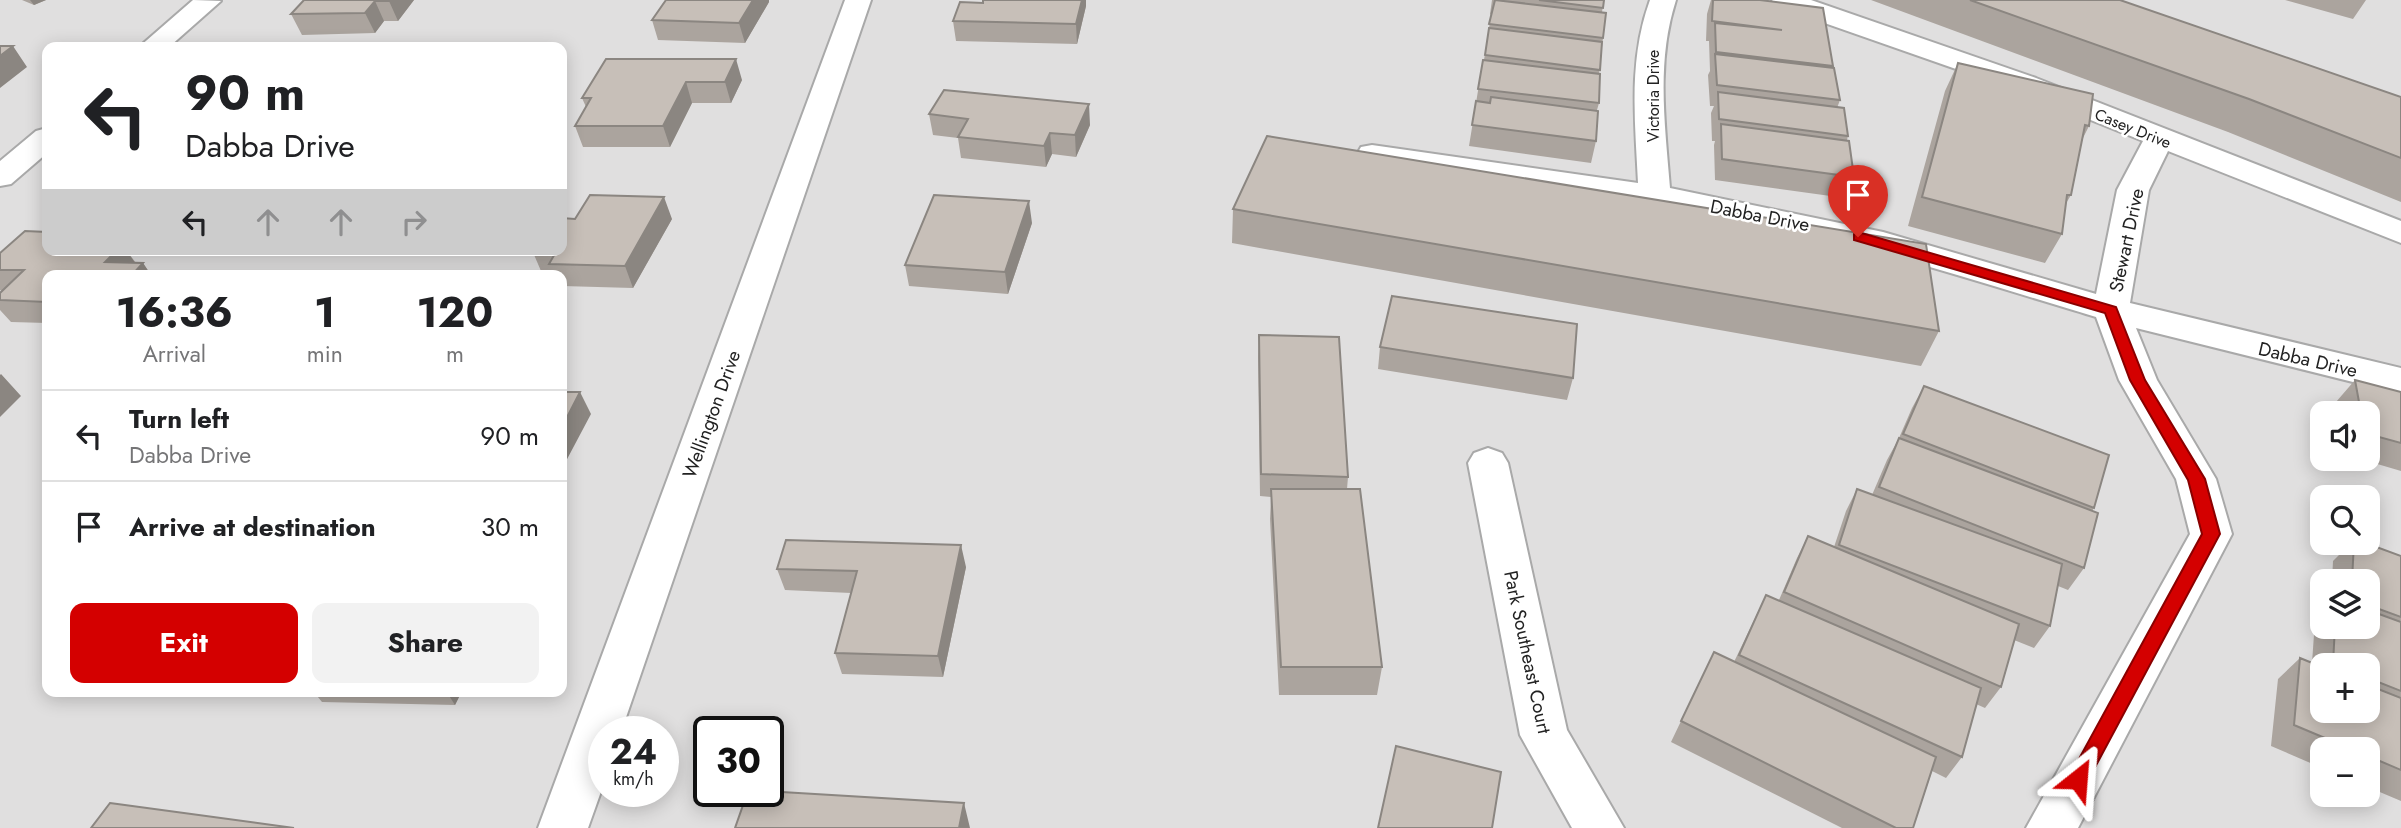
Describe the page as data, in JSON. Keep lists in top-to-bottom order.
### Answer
{
  "streets": {
    "street": [
      "Victoria Drive",
      "Casey Drive",
      "Dabba Drive",
      "Stewart Drive",
      "Wellington Drive",
      "Park Southeast Court"
    ]
  },
  "crossings": [
    ["Victoria Drive", "Dabba Drive"],
    ["Casey Drive", "Stewart Drive"],
    ["Dabba Drive", "Stewart Drive"]
  ],
  "page": {
    "turn": ["90 m", "Dabba Drive"],
    "eta": [
      "16:36",
      "Arrival",
      "1",
      "min",
      "120",
      "m"
    ],
    "list": [
      {
        "name": "Turn left",
        "note": "Dabba Drive",
        "value": "90 m"
      },
      {
        "name": "Arrive at destination",
        "value": "30 m"
      }
    ],
    "map_buttons": ["+", "−"],
    "buttons": ["Exit", "Share"],
    "speed": "24 km/h",
    "limit": "30"
  }
}
